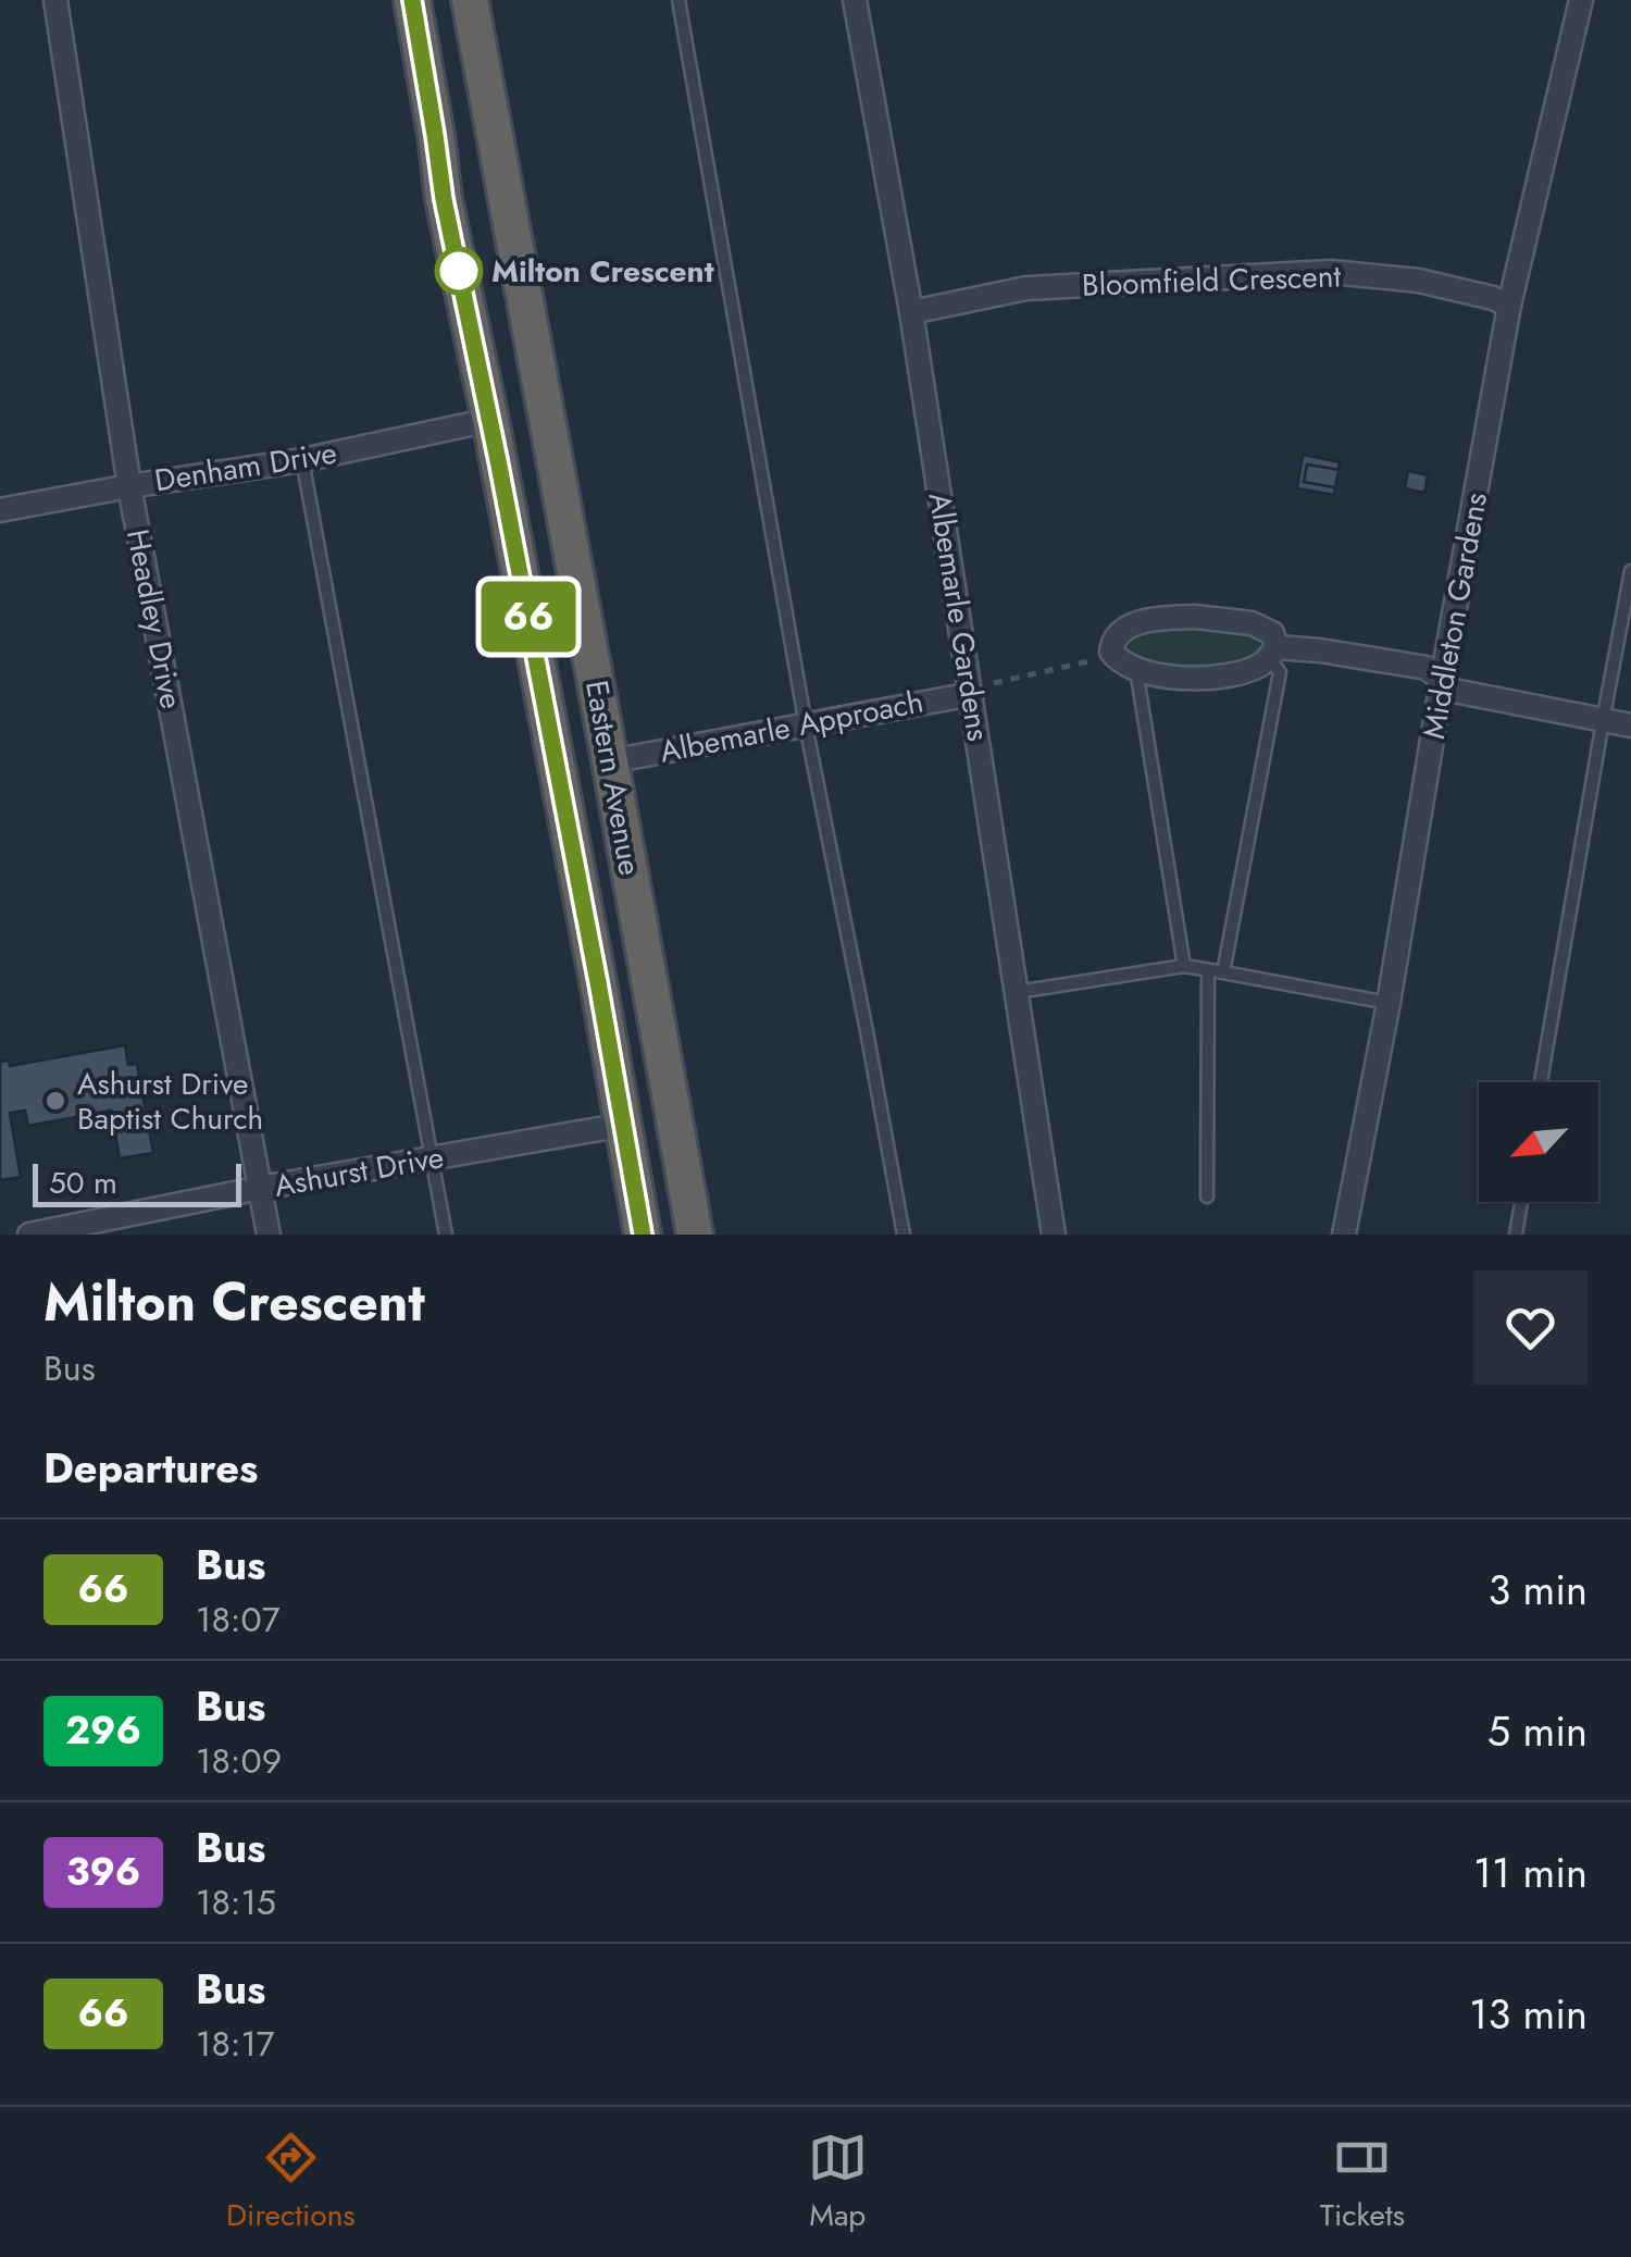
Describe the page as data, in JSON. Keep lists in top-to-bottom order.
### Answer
{
  "streets": {
    "highway": ["Eastern Avenue"],
    "street": [
      "Bloomfield Crescent",
      "Denham Drive",
      "Middleton Gardens",
      "Albemarle Gardens",
      "Headley Drive",
      "Albemarle Approach",
      "Ashurst Drive"
    ]
  },
  "crossings": [
    ["Bloomfield Crescent", "Middleton Gardens"],
    ["Bloomfield Crescent", "Albemarle Gardens"],
    ["Denham Drive", "Headley Drive"],
    ["Denham Drive", "Eastern Avenue"],
    ["Albemarle Gardens", "Albemarle Approach"],
    ["Headley Drive", "Ashurst Drive"],
    ["Albemarle Approach", "Eastern Avenue"],
    ["Eastern Avenue", "Ashurst Drive"]
  ],
  "places": ["Milton Crescent", "Ashurst Drive Baptist Church"],
  "lines": ["bus line 66"],
  "scale_bar": "50 m",
  "north": "bottom left",
  "page": {
    "on_map": "66",
    "scale": "50 m",
    "heading": [
      ["Milton Crescent", "Bus"],
      "Departures"
    ],
    "list": [
      {
        "mark": "66",
        "name": "Bus",
        "note": "18:07",
        "value": "3 min"
      },
      {
        "mark": "296",
        "name": "Bus",
        "note": "18:09",
        "value": "5 min"
      },
      {
        "mark": "396",
        "name": "Bus",
        "note": "18:15",
        "value": "11 min"
      },
      {
        "mark": "66",
        "name": "Bus",
        "note": "18:17",
        "value": "13 min"
      }
    ],
    "tabs": ["Directions", "Map", "Tickets"]
  }
}
